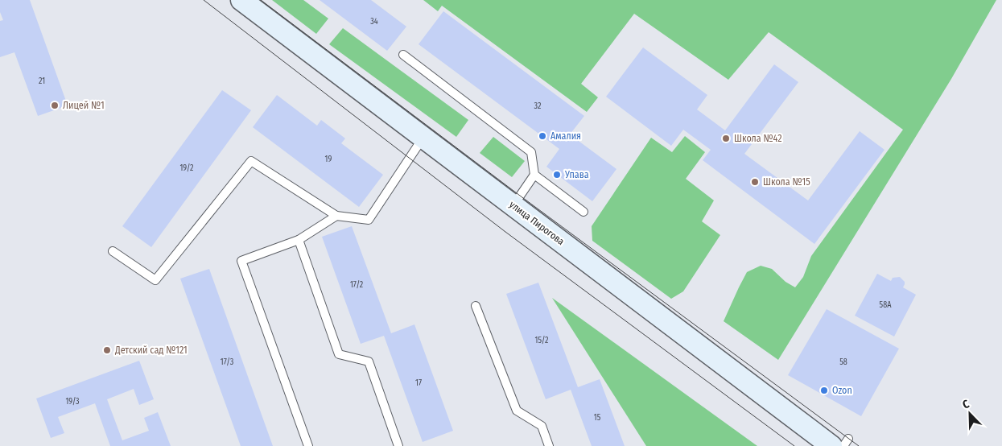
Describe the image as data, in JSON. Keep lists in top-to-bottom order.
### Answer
{
  "streets": {
    "main road": ["улица Пирогова"]
  },
  "places": [
    "Лицей №1",
    "Амалия",
    "Школа №42",
    "Упава",
    "Школа №15",
    "Детский сад №121",
    "Ozon"
  ],
  "house_numbers": [
    "34",
    "21",
    "32",
    "19",
    "19/2",
    "17/2",
    "58А",
    "15/2",
    "17/3",
    "58",
    "17",
    "19/3",
    "15"
  ],
  "north": "top left"
}
